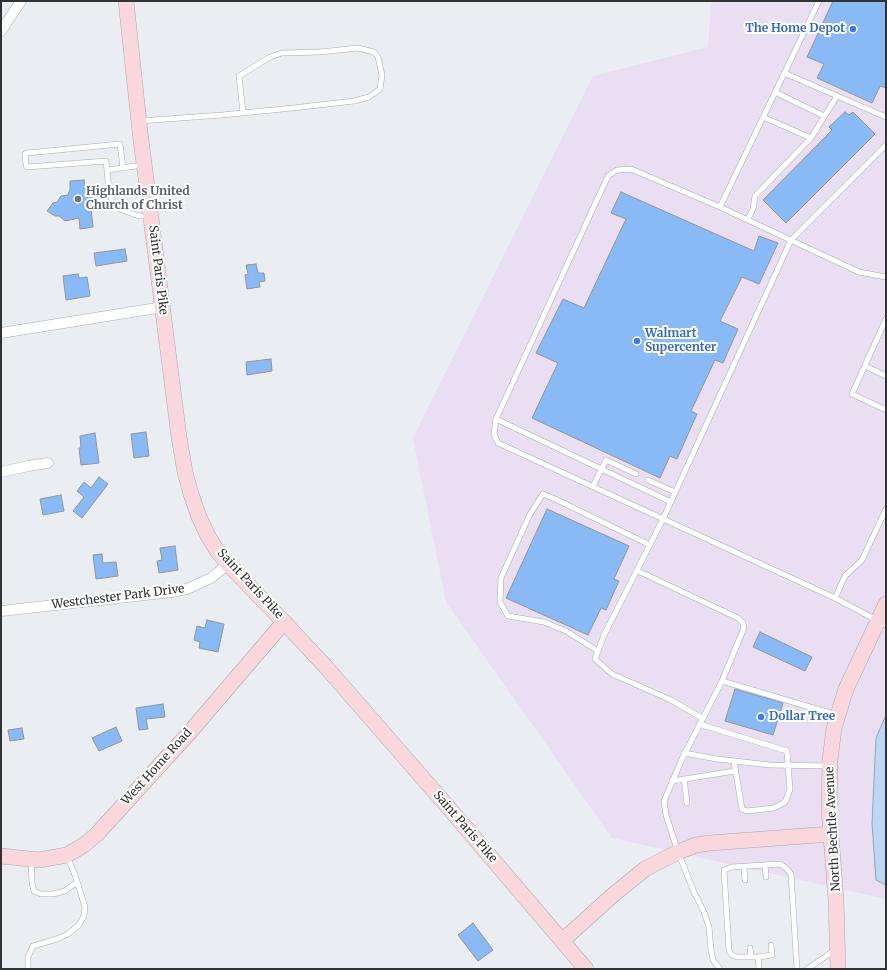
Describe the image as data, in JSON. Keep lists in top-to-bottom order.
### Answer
{
  "streets": {
    "street": [
      "Saint Paris Pike",
      "Westchester Park Drive",
      "West Home Road",
      "North Bechtle Avenue"
    ]
  },
  "crossings": [
    ["Saint Paris Pike", "Westchester Park Drive"],
    ["Saint Paris Pike", "West Home Road"]
  ],
  "places": [
    "The Home Depot",
    "Highlands United Church of Christ",
    "Walmart Supercenter",
    "Dollar Tree"
  ]
}
